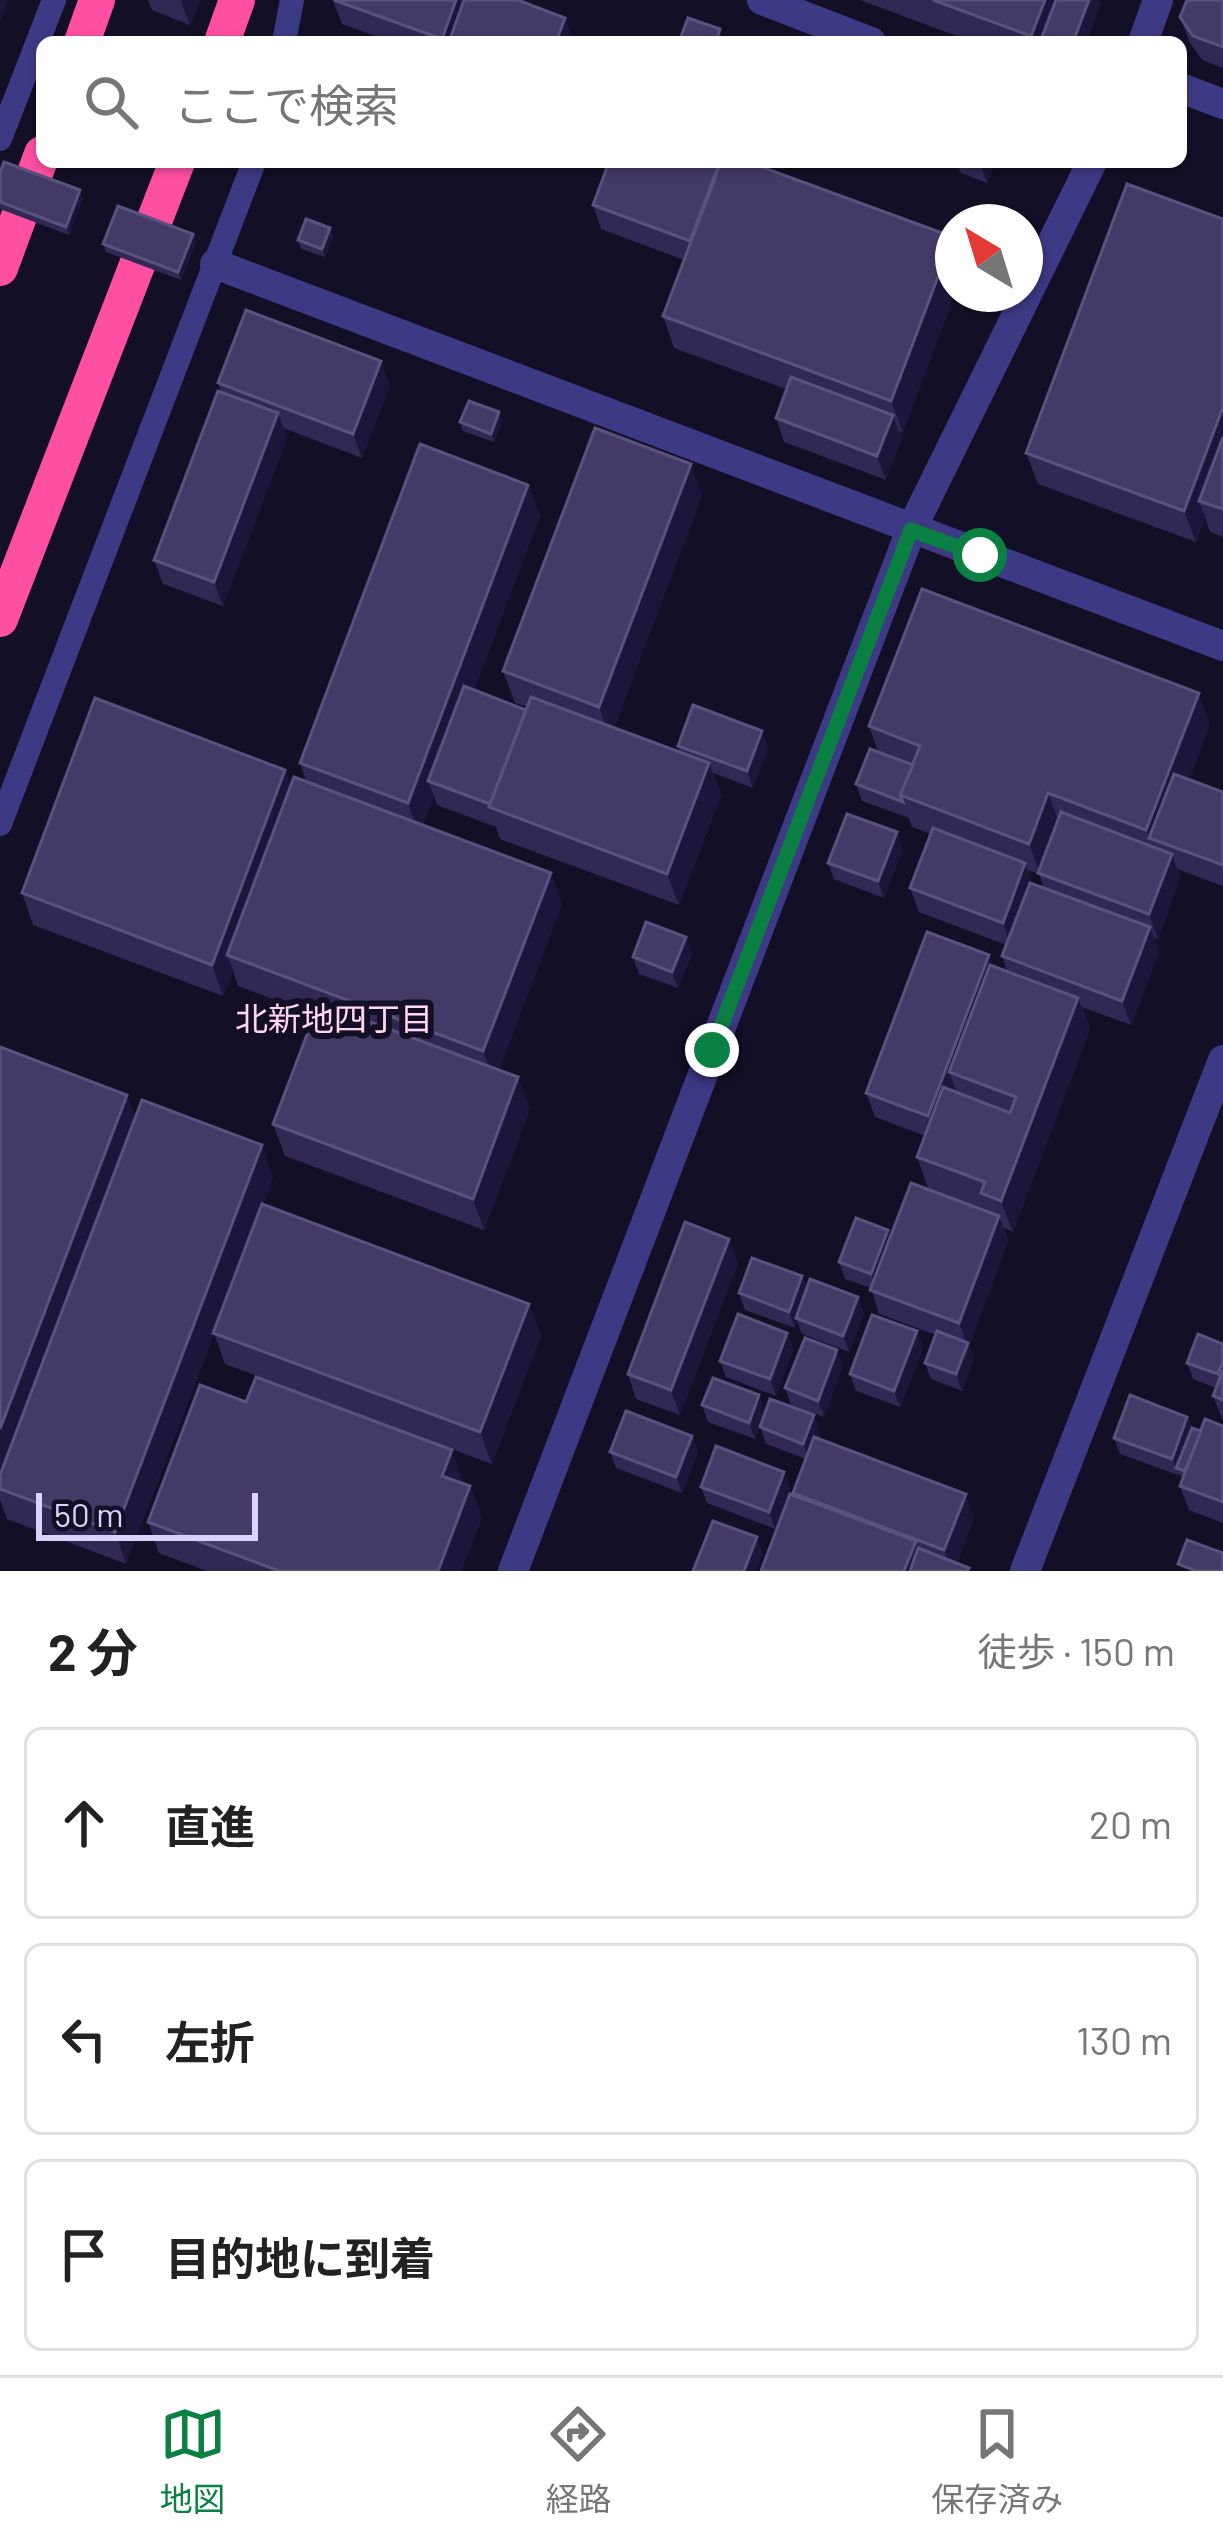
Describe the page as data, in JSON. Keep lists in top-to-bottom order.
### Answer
{
  "districts": ["北新地四丁目"],
  "scale_bar": "50 m",
  "north": "top left",
  "page": {
    "search": "ここで検索",
    "scale": "50 m",
    "heading": ["2 分", "徒歩 · 150 m"],
    "list": [
      ["直進", "20 m"],
      ["左折", "130 m"],
      "目的地に到着"
    ],
    "nav": ["地図", "経路", "保存済み"]
  }
}
